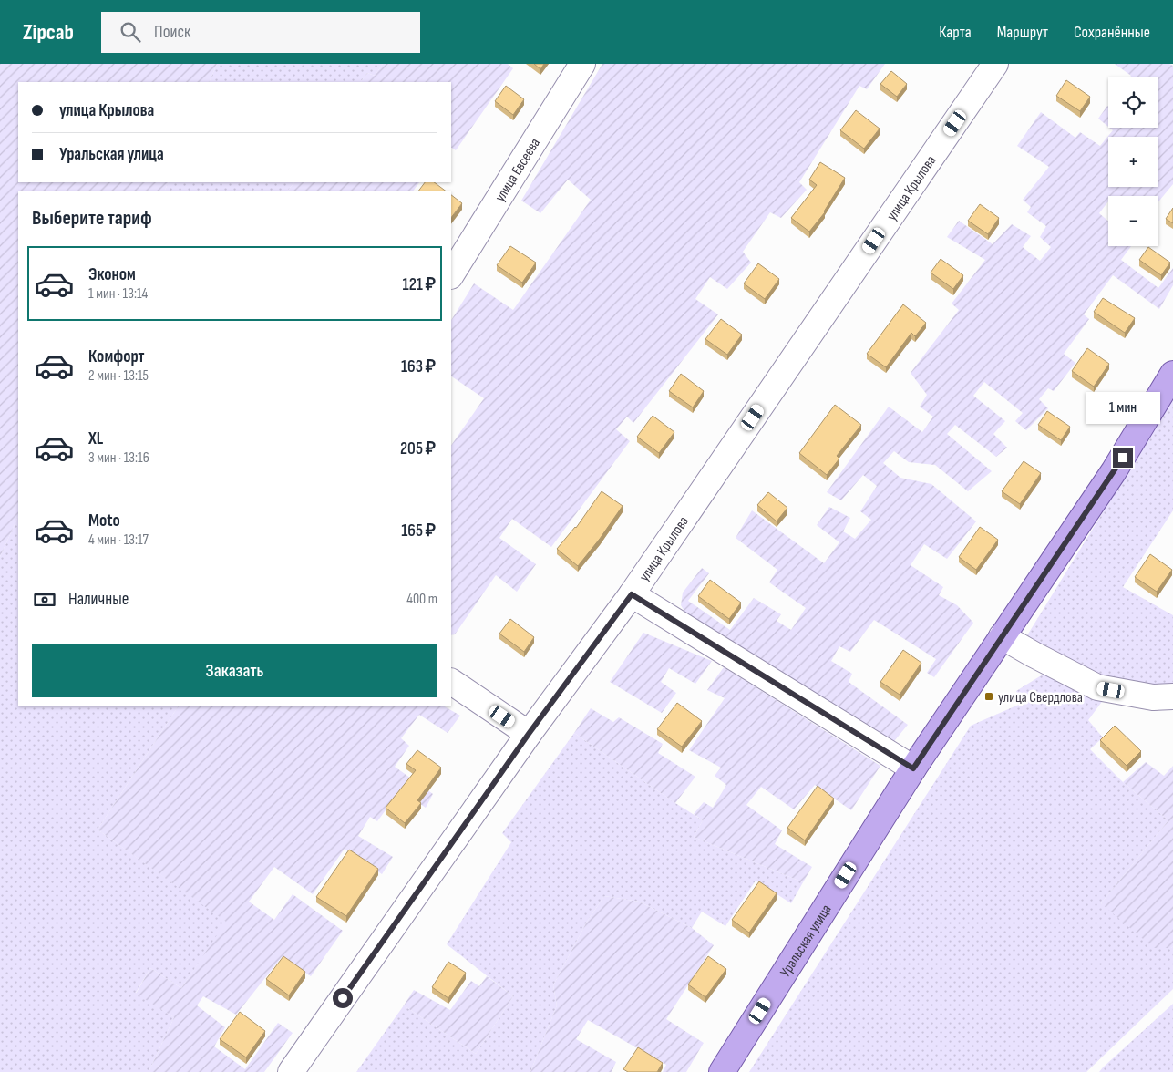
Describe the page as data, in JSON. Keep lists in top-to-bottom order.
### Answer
{
  "streets": {
    "main road": ["Уральская улица"],
    "street": ["улица Евсеева", "улица Крылова"]
  },
  "places": {
    "transit": ["улица Свердлова"]
  },
  "page": {
    "header": "Zipcab",
    "search": "Поиск",
    "nav": ["Карта", "Маршрут", "Сохранённые"],
    "map_buttons": ["+", "−"],
    "banner": ["улица Крылова", "Уральская улица"],
    "heading": "Выберите тариф",
    "list": [
      {
        "name": "Эконом",
        "note": "1 мин · 13:14",
        "value": "121 ₽"
      },
      {
        "name": "Комфорт",
        "note": "2 мин · 13:15",
        "value": "163 ₽"
      },
      {
        "name": "XL",
        "note": "3 мин · 13:16",
        "value": "205 ₽"
      },
      {
        "name": "Moto",
        "note": "4 мин · 13:17",
        "value": "165 ₽"
      }
    ],
    "bubble": "1 мин",
    "pay": ["Наличные", "400 m"],
    "buttons": "Заказать"
  }
}
